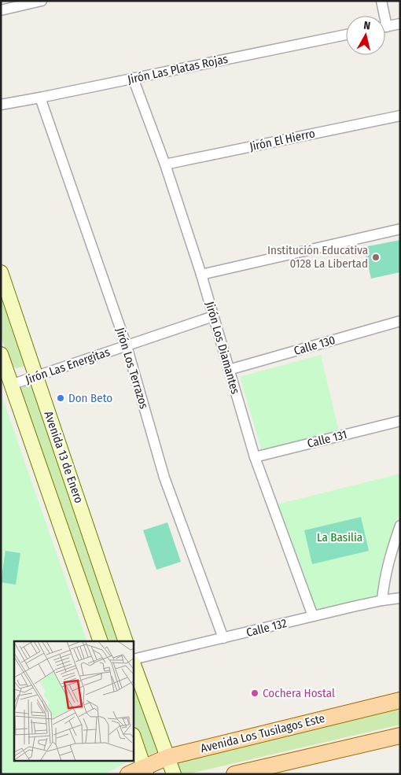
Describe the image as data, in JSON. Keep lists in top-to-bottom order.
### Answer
{
  "streets": {
    "main road": ["Avenida 13 de Enero", "Avenida Los Tusilagos Este"],
    "street": [
      "Jirón Las Platas Rojas",
      "Jirón El Hierro",
      "Calle 130",
      "Jirón Los Diamantes",
      "Jirón Las Energitas",
      "Jirón Los Terrazos",
      "Calle 131",
      "Calle 132"
    ]
  },
  "crossings": [
    ["Jirón Las Platas Rojas", "Jirón Los Diamantes"],
    ["Jirón Las Platas Rojas", "Jirón Los Terrazos"],
    ["Jirón El Hierro", "Jirón Los Diamantes"],
    ["Calle 130", "Jirón Los Diamantes"],
    ["Jirón Los Diamantes", "Jirón Las Energitas"],
    ["Jirón Los Diamantes", "Calle 131"],
    ["Jirón Los Diamantes", "Calle 132"],
    ["Jirón Las Energitas", "Jirón Los Terrazos"],
    ["Jirón Las Energitas", "Avenida 13 de Enero"],
    ["Jirón Los Terrazos", "Calle 132"]
  ],
  "parks": ["La Basilia"],
  "places": ["Institución Educativa 0128 La Libertad", "Don Beto", "Cochera Hostal"],
  "north": "top"
}
